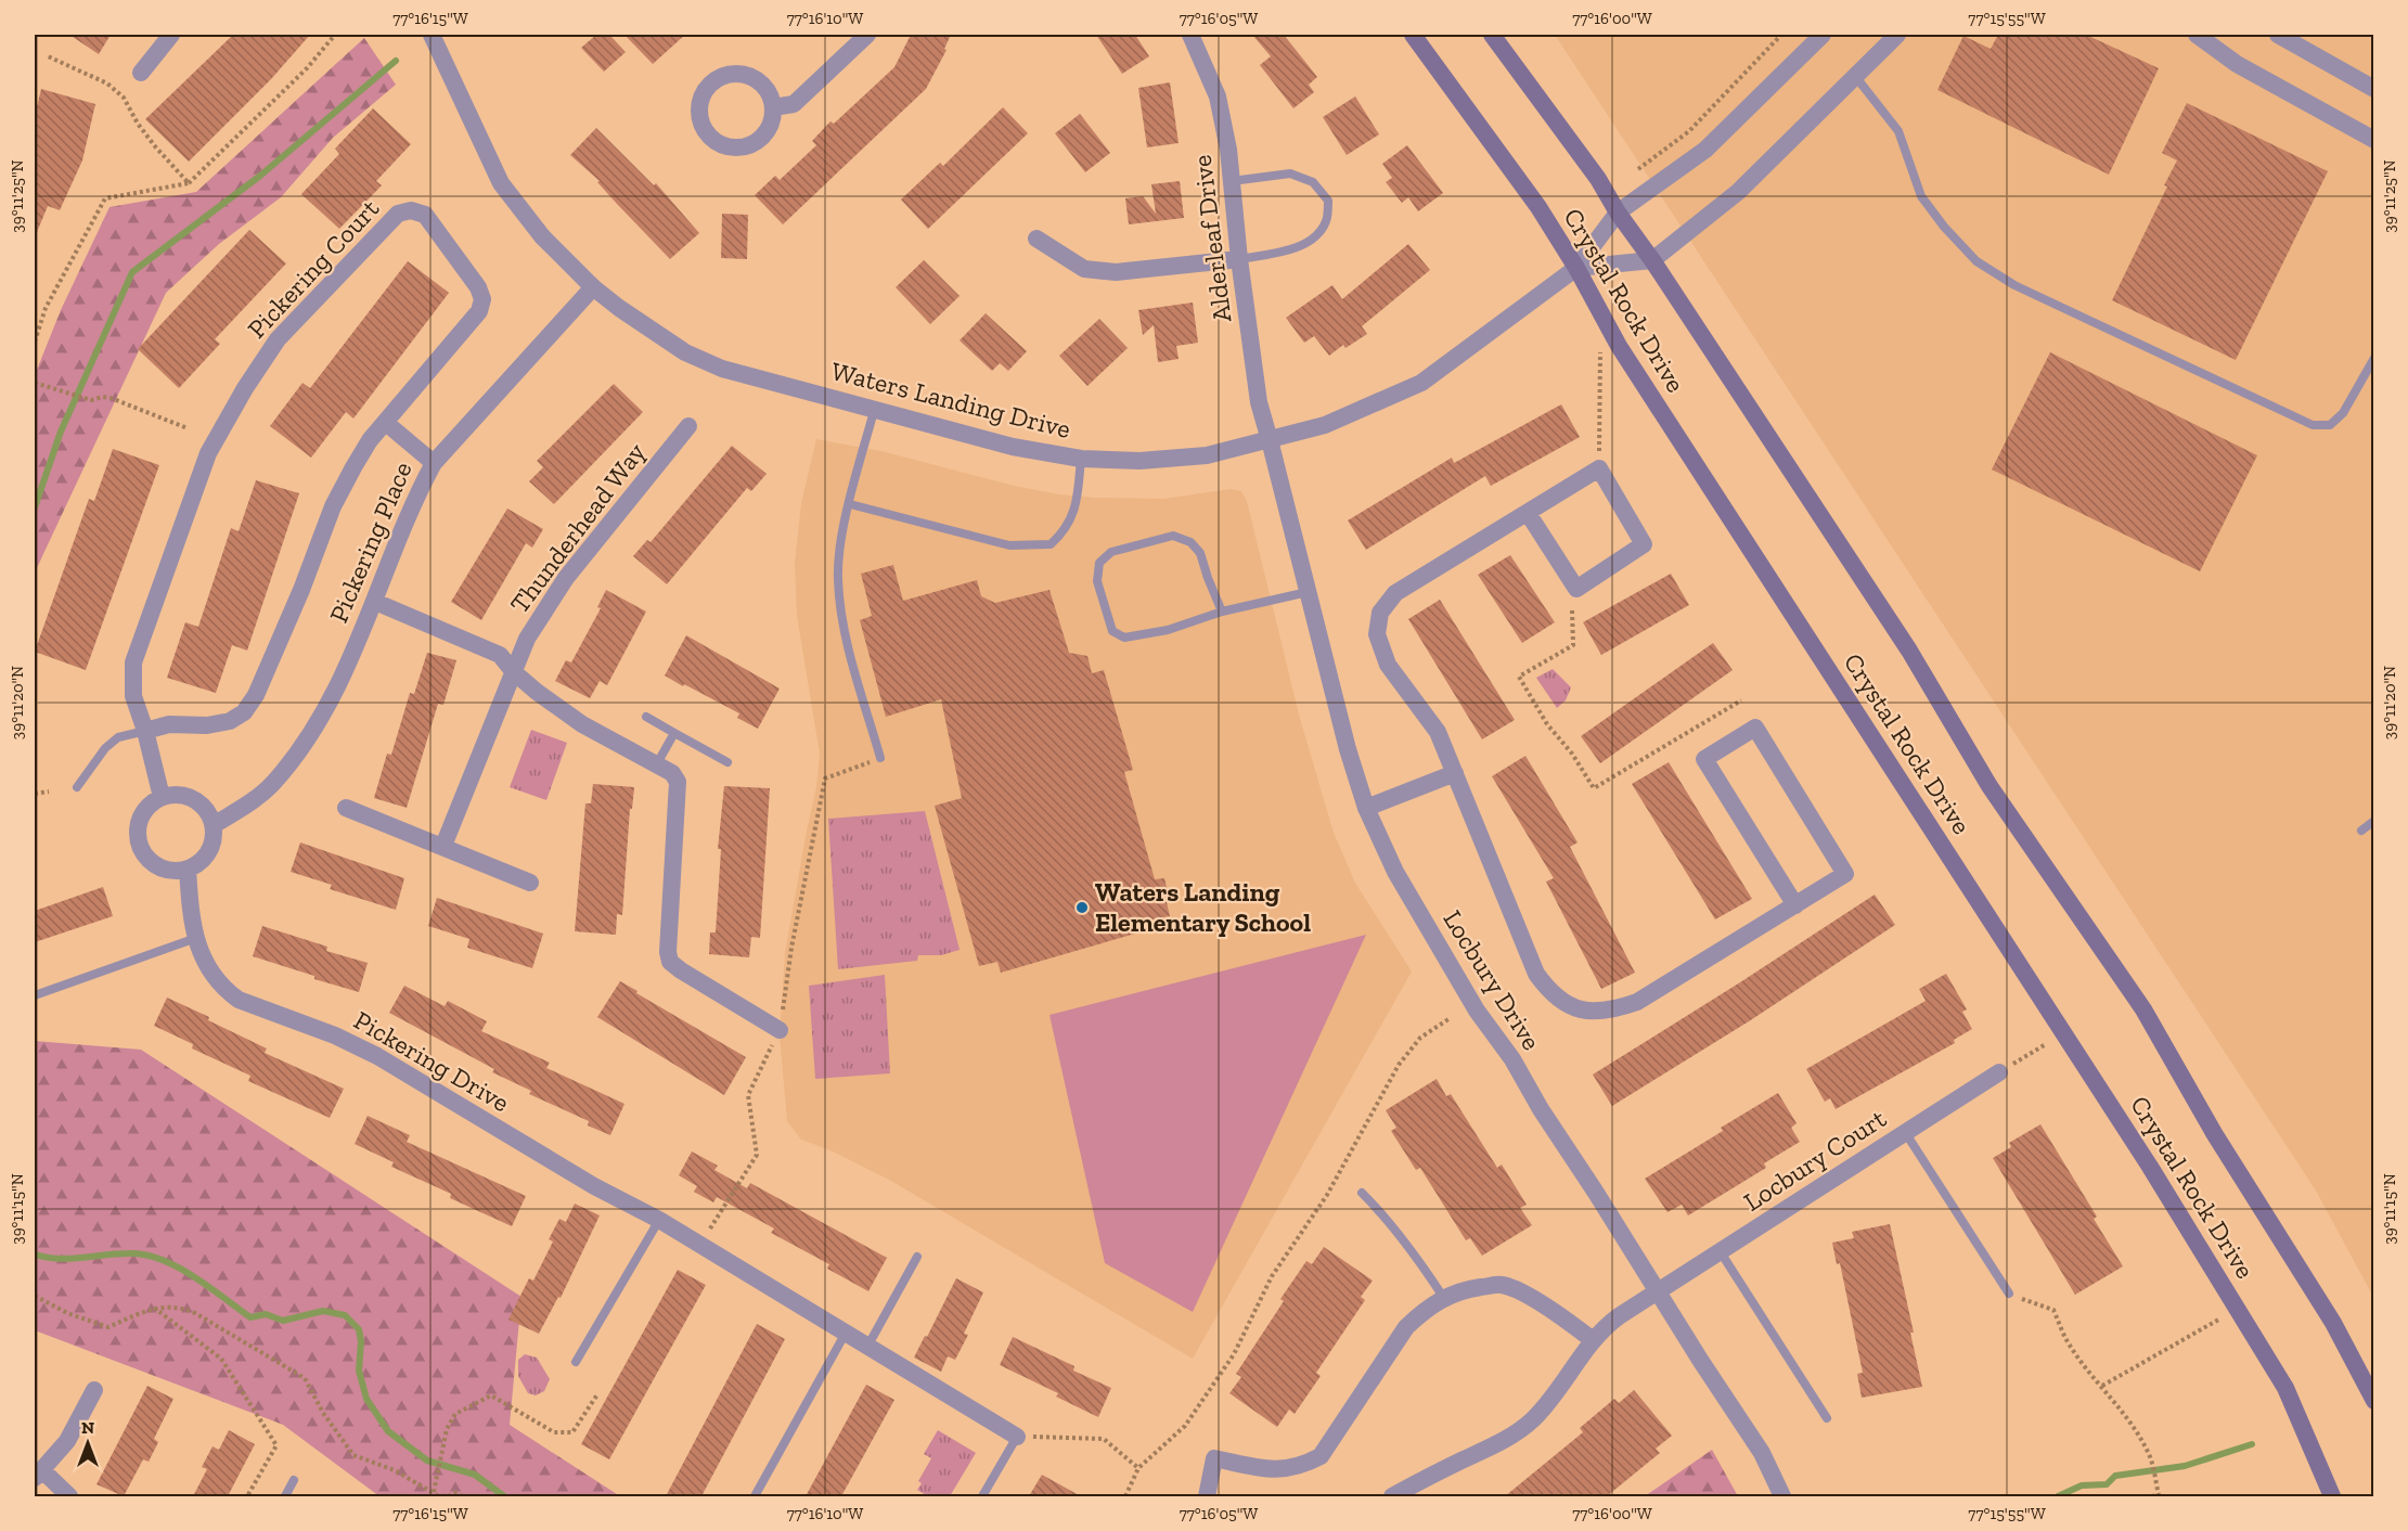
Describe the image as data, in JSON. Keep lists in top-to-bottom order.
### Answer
{
  "streets": {
    "main road": ["Crystal Rock Drive"],
    "street": [
      "Alderleaf Drive",
      "Pickering Court",
      "Waters Landing Drive",
      "Thunderhead Way",
      "Pickering Place",
      "Locbury Drive",
      "Pickering Drive",
      "Locbury Court"
    ]
  },
  "crossings": [
    ["Alderleaf Drive", "Waters Landing Drive"],
    ["Alderleaf Drive", "Locbury Drive"],
    ["Pickering Court", "Pickering Place"],
    ["Pickering Court", "Pickering Drive"],
    ["Crystal Rock Drive", "Waters Landing Drive"],
    ["Waters Landing Drive", "Pickering Place"],
    ["Waters Landing Drive", "Locbury Drive"],
    ["Pickering Place", "Pickering Drive"],
    ["Locbury Drive", "Locbury Court"]
  ],
  "places": ["Waters Landing Elementary School"],
  "north": "top",
  "coordinates": [
    "77°16'15\"W",
    "77°16'10\"W",
    "77°16'05\"W",
    "77°16'00\"W",
    "77°15'55\"W",
    "39°11'25\"N",
    "39°11'20\"N",
    "39°11'15\"N"
  ]
}
